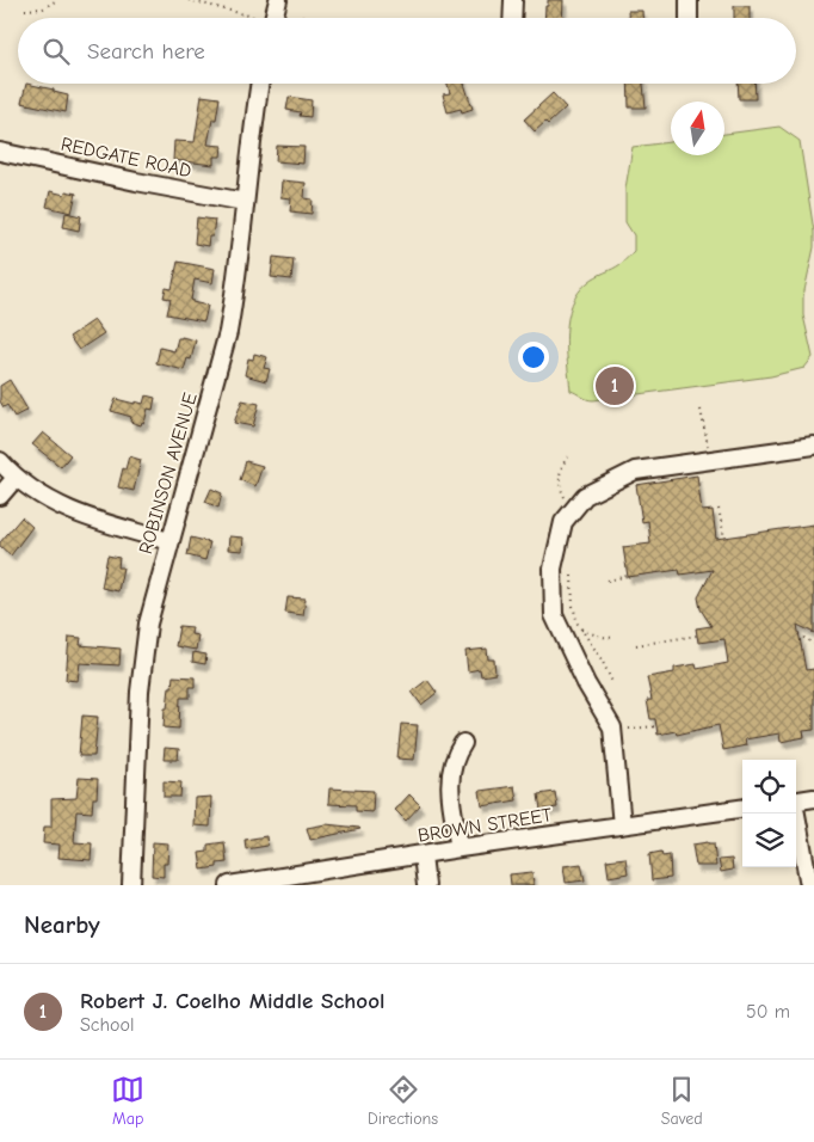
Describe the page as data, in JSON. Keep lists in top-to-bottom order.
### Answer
{
  "streets": {
    "street": ["REDGATE ROAD", "ROBINSON AVENUE", "BROWN STREET"]
  },
  "crossings": [
    ["REDGATE ROAD", "ROBINSON AVENUE"]
  ],
  "north": "top",
  "page": {
    "search": "Search here",
    "pins": "1",
    "heading": "Nearby",
    "list": [
      {
        "mark": "1",
        "name": "Robert J. Coelho Middle School",
        "note": "School",
        "value": "50 m"
      }
    ],
    "nav": ["Map", "Directions", "Saved"]
  }
}
